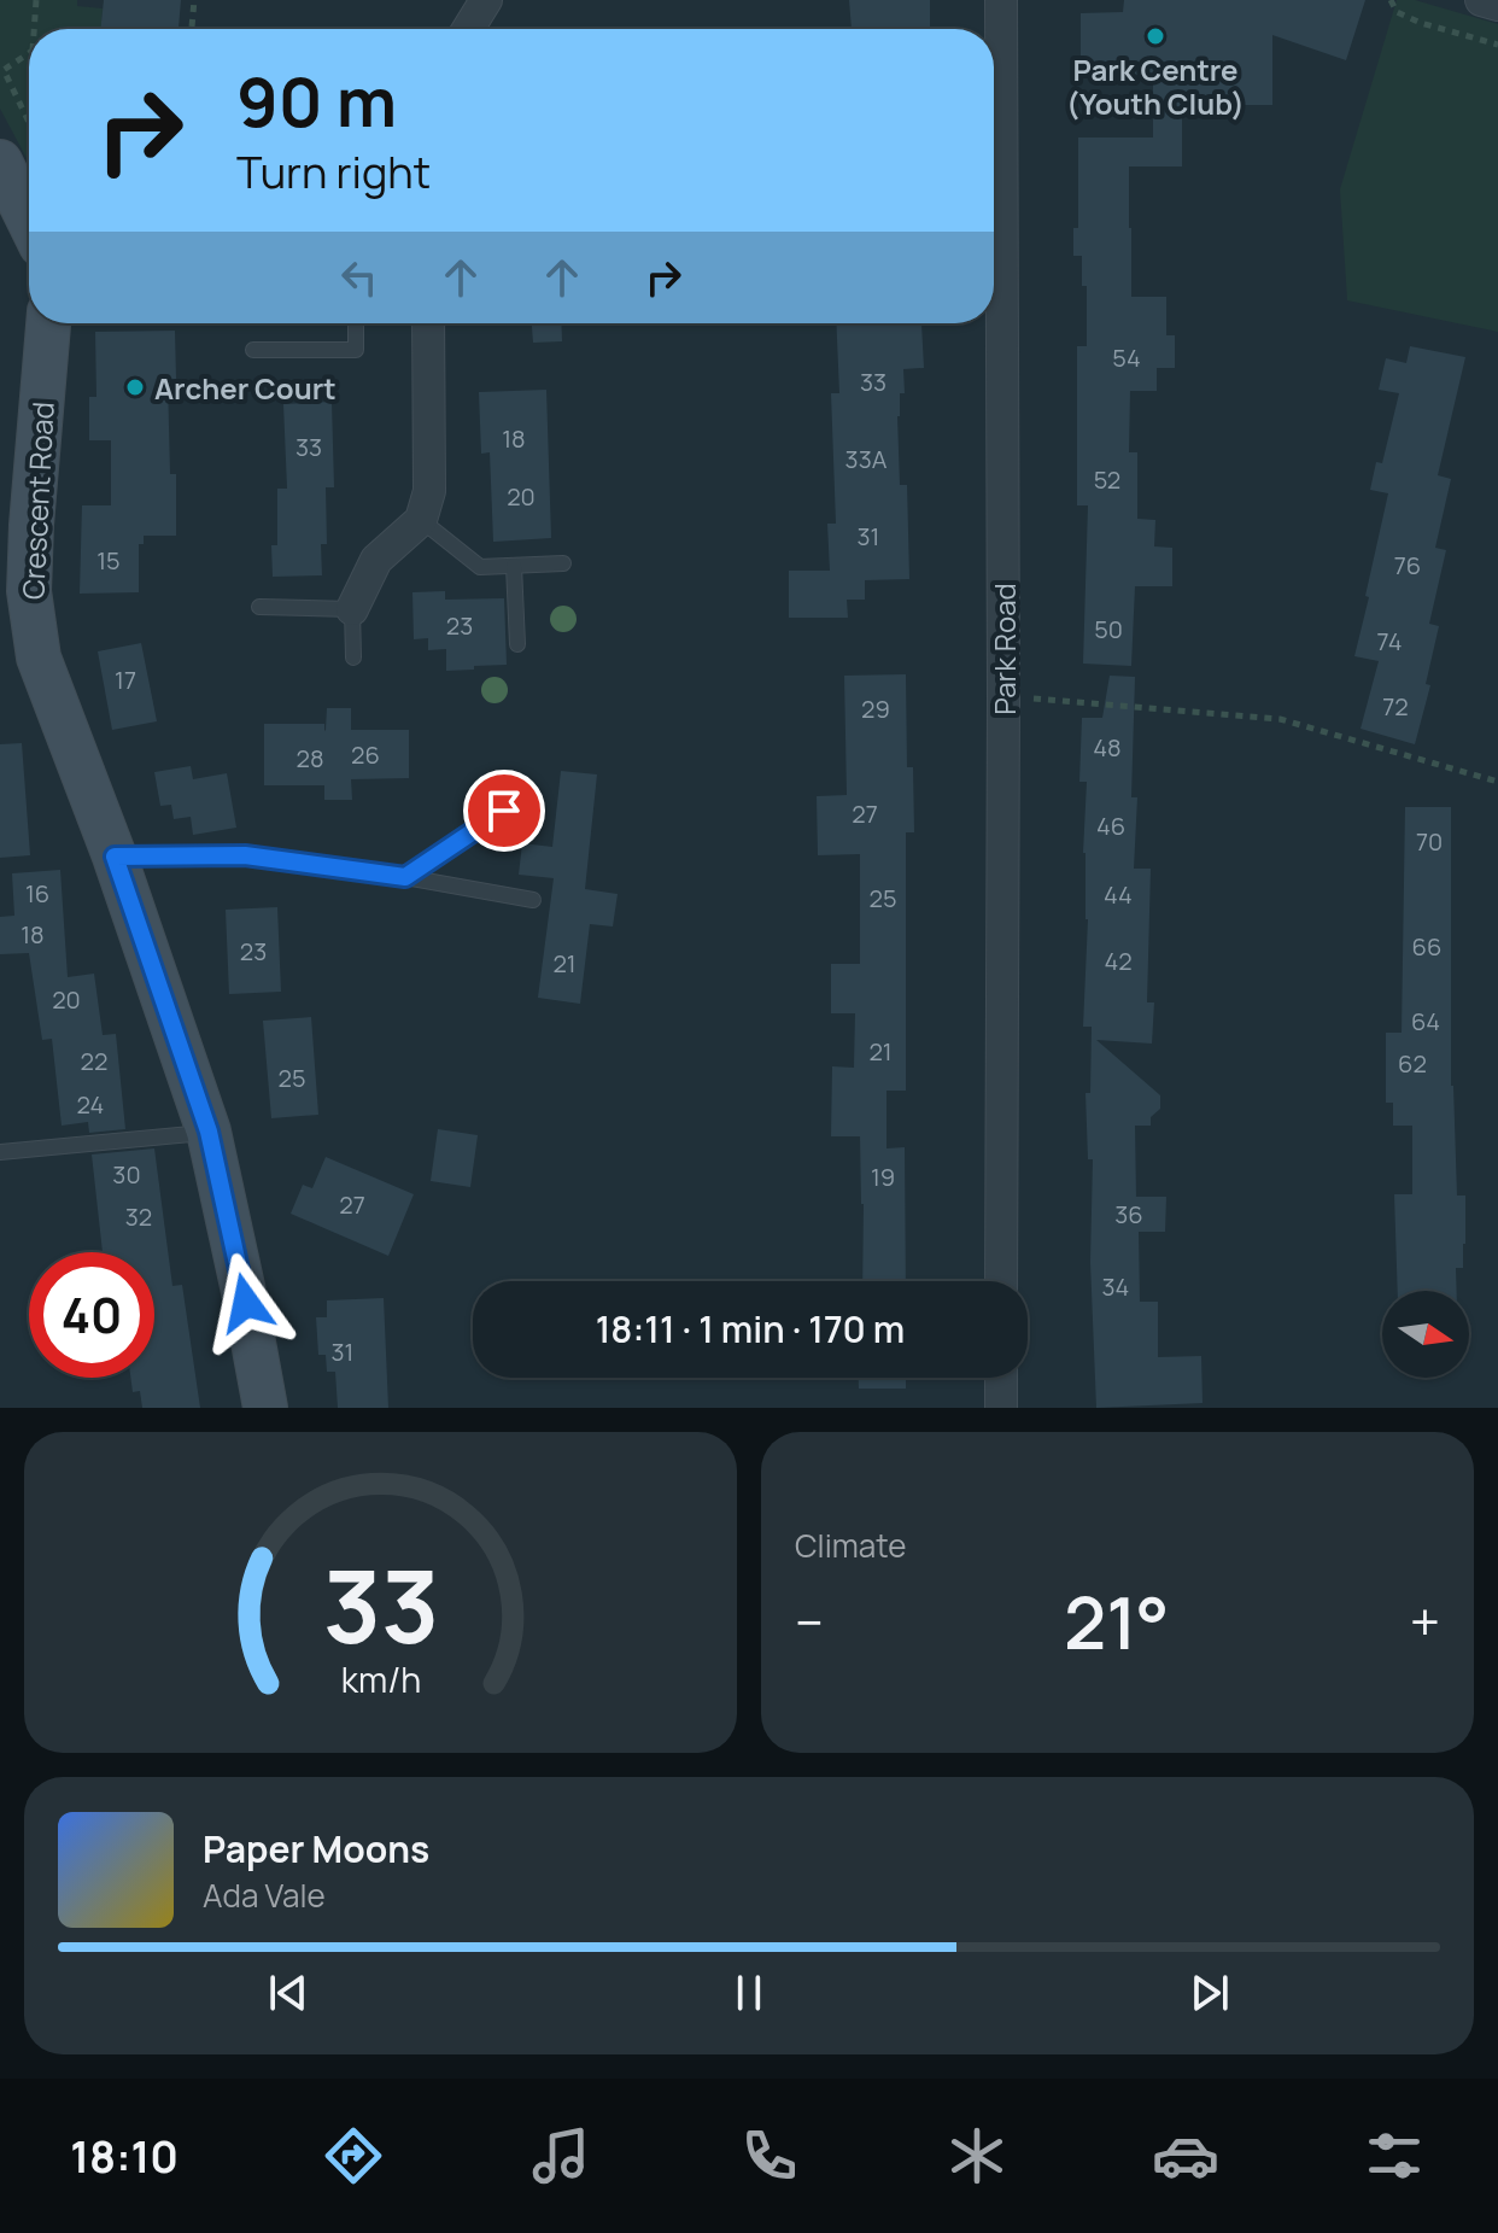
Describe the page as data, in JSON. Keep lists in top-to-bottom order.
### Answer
{
  "streets": {
    "street": ["Crescent Road", "Park Road"]
  },
  "places": ["Park Centre (Youth Club)", "Archer Court"],
  "house_numbers": [
    "54",
    "33",
    "18",
    "33",
    "33A",
    "52",
    "20",
    "31",
    "15",
    "76",
    "23",
    "50",
    "74",
    "17",
    "72",
    "29",
    "48",
    "26",
    "28",
    "27",
    "46",
    "70",
    "16",
    "44",
    "25",
    "18",
    "66",
    "23",
    "42",
    "21",
    "20",
    "64",
    "21",
    "22",
    "62",
    "25",
    "24",
    "30",
    "19",
    "27",
    "36",
    "32",
    "34",
    "31"
  ],
  "north": "right",
  "page": {
    "turn": ["90 m", "Turn right"],
    "limit": "40",
    "trip": "18:11 · 1 min · 170 m",
    "tile": "Climate",
    "heat": ["−", "21°", "+"],
    "song": ["Paper Moons", "Ada Vale"],
    "tabs": "18:10",
    "gauge": ["33", "km/h"]
  }
}
